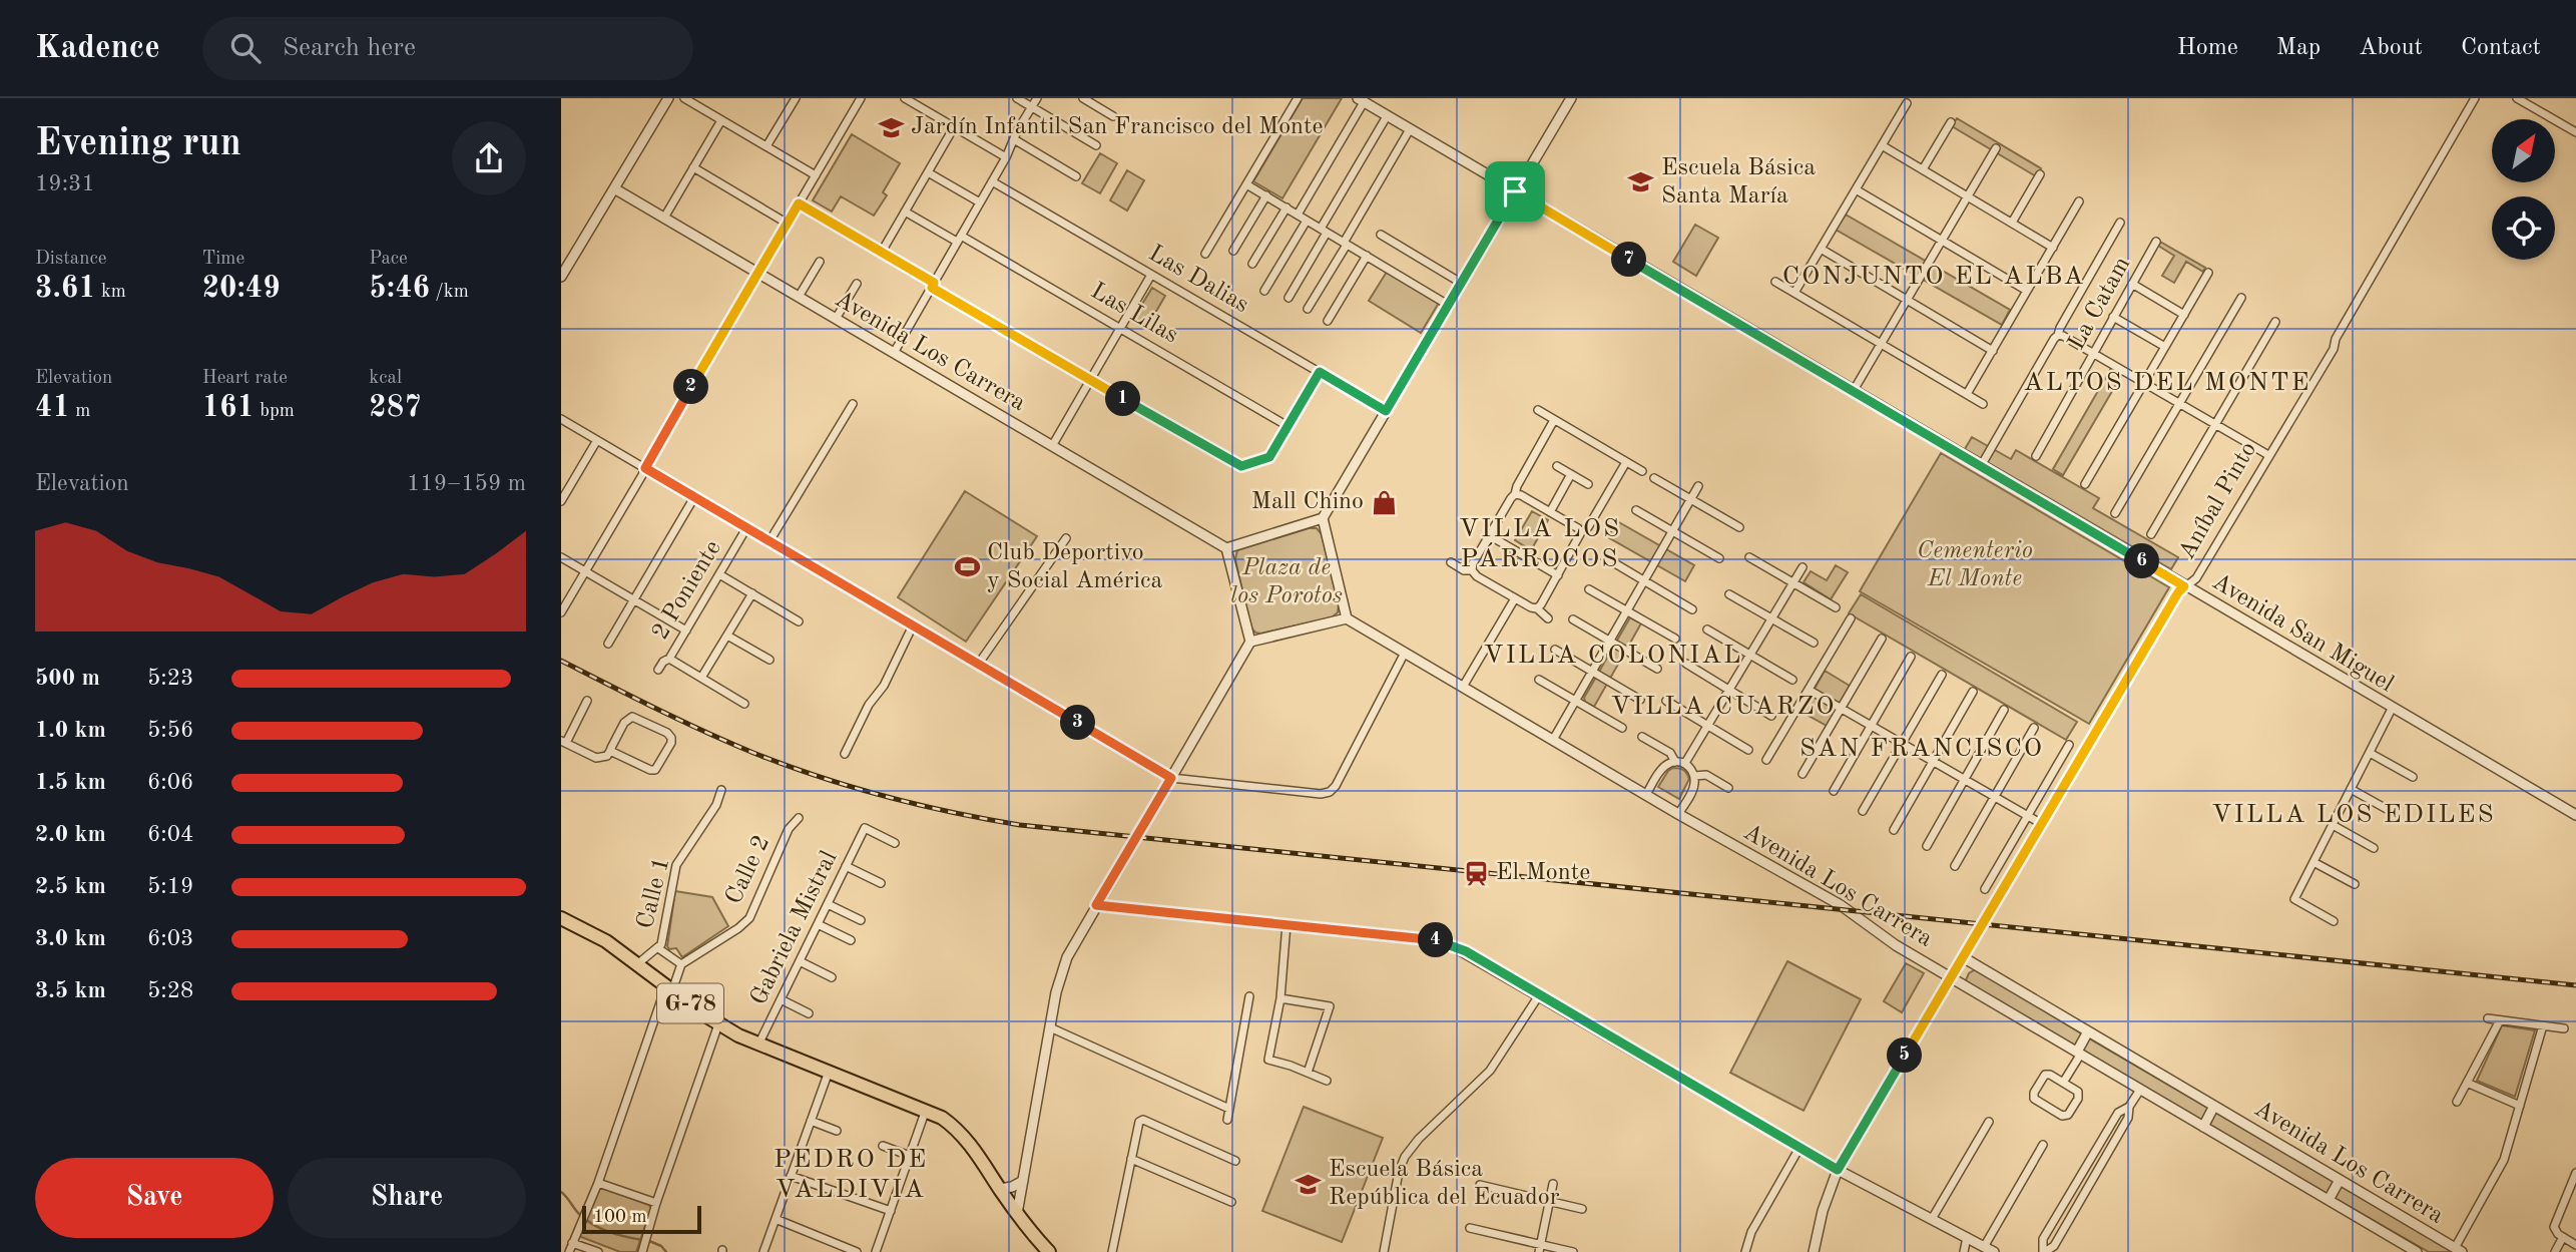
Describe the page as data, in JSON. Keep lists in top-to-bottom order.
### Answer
{
  "streets": {
    "main road": ["G-78"],
    "street": [
      "Las Dalias",
      "La Catam",
      "Las Lilas",
      "Avenida Los Carrera",
      "Aníbal Pinto",
      "2 Poniente",
      "Avenida San Miguel",
      "Calle 2",
      "Calle 1",
      "Gabriela Mistral"
    ]
  },
  "crossings": [
    ["Avenida Los Carrera", "Aníbal Pinto"],
    ["Aníbal Pinto", "Avenida San Miguel"],
    ["Calle 1", "G-78"],
    ["Gabriela Mistral", "G-78"]
  ],
  "districts": [
    "CONJUNTO EL ALBA",
    "ALTOS DEL MONTE",
    "VILLA LOS PÁRROCOS",
    "VILLA COLONIAL",
    "VILLA CUARZO",
    "SAN FRANCISCO",
    "VILLA LOS EDILES",
    "PEDRO DE VALDIVIA"
  ],
  "parks": ["Cementerio El Monte", "Plaza de los Porotos"],
  "places": {
    "school or university": ["Jardín Infantil San Francisco del Monte", "Escuela Básica Santa María", "Escuela Básica República del Ecuador"],
    "shop": ["Mall Chino"],
    "sports": ["Club Deportivo y Social América"],
    "station": ["El Monte"]
  },
  "scale_bar": "100 m",
  "north": "top right",
  "page": {
    "header": "Kadence",
    "search": "Search here",
    "nav": [
      "Home",
      "Map",
      "About",
      "Contact"
    ],
    "heading": ["Evening run", "19:31"],
    "stats": [
      ["Distance", "3.61 km"],
      ["Time", "20:49"],
      ["Pace", "5:46 /km"],
      ["Elevation", "41 m"],
      ["Heart rate", "161 bpm"],
      ["kcal", "287"]
    ],
    "pins": [
      "7",
      "2",
      "1",
      "6",
      "3",
      "4",
      "5"
    ],
    "chart": ["Elevation", "119–159 m"],
    "list": [
      {
        "name": "500 m",
        "note": "5:23"
      },
      {
        "name": "1.0 km",
        "note": "5:56"
      },
      {
        "name": "1.5 km",
        "note": "6:06"
      },
      {
        "name": "2.0 km",
        "note": "6:04"
      },
      {
        "name": "2.5 km",
        "note": "5:19"
      },
      {
        "name": "3.0 km",
        "note": "6:03"
      },
      {
        "name": "3.5 km",
        "note": "5:28"
      }
    ],
    "buttons": ["Save", "Share"],
    "scale": "100 m"
  }
}
